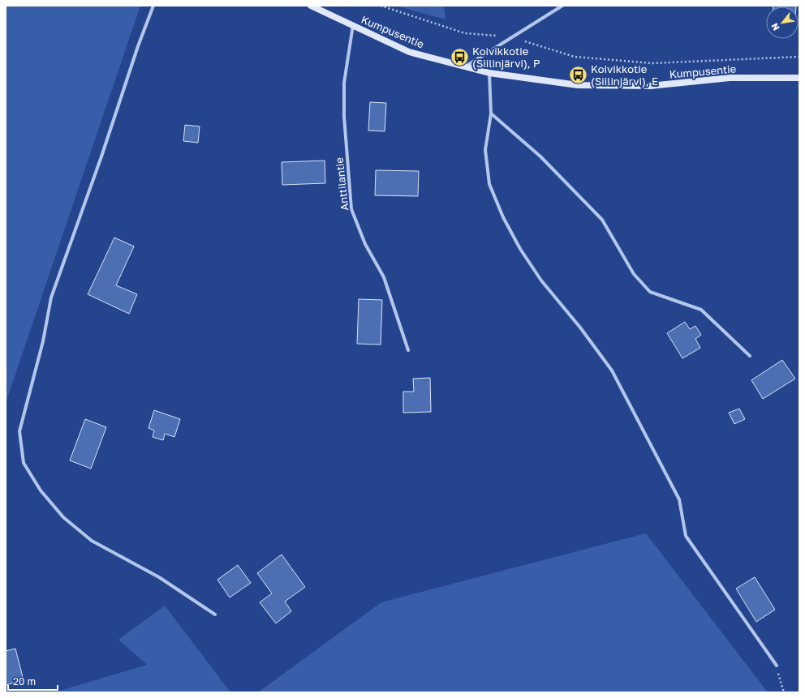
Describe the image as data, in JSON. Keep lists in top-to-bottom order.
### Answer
{
  "streets": {
    "street": ["Kumpusentie", "Anttilantie"]
  },
  "crossings": [
    ["Kumpusentie", "Anttilantie"]
  ],
  "places": {
    "bus stop": ["Koivikkotie (Siilinjärvi), P", "Koivikkotie (Siilinjärvi), E"]
  },
  "scale_bar": "20 m",
  "north": "bottom left"
}
